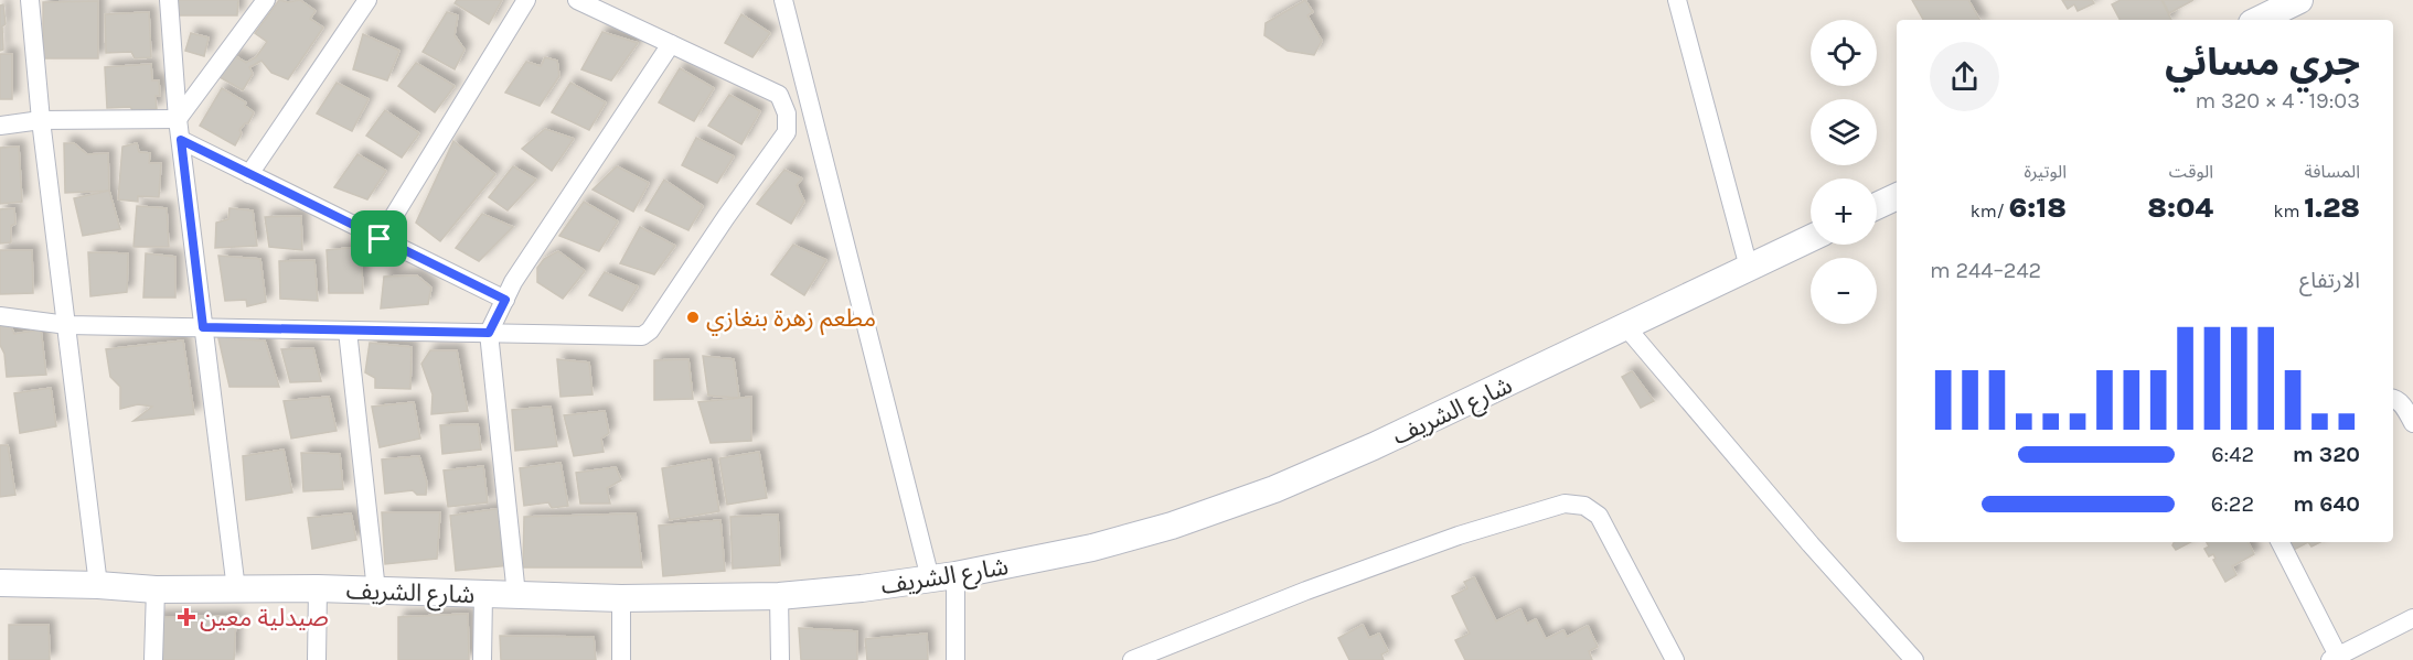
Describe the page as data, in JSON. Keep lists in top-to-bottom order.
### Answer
{
  "streets": {
    "main road": ["شارع الشريف"]
  },
  "places": {
    "other": ["مطعم زهرة بنغازي"],
    "health": ["صيدلية معين"]
  },
  "page": {
    "map_buttons": ["+", "−"],
    "heading": ["جري مسائي", "19:03 · 4 × 320 m"],
    "stats": [
      ["المسافة", "1.28 km"],
      ["الوقت", "8:04"],
      ["الوتيرة", "6:18 /km"]
    ],
    "chart": ["الارتفاع", "242–244 m"],
    "list": [
      {
        "name": "320 m",
        "note": "6:42"
      },
      {
        "name": "640 m",
        "note": "6:22"
      }
    ]
  }
}
